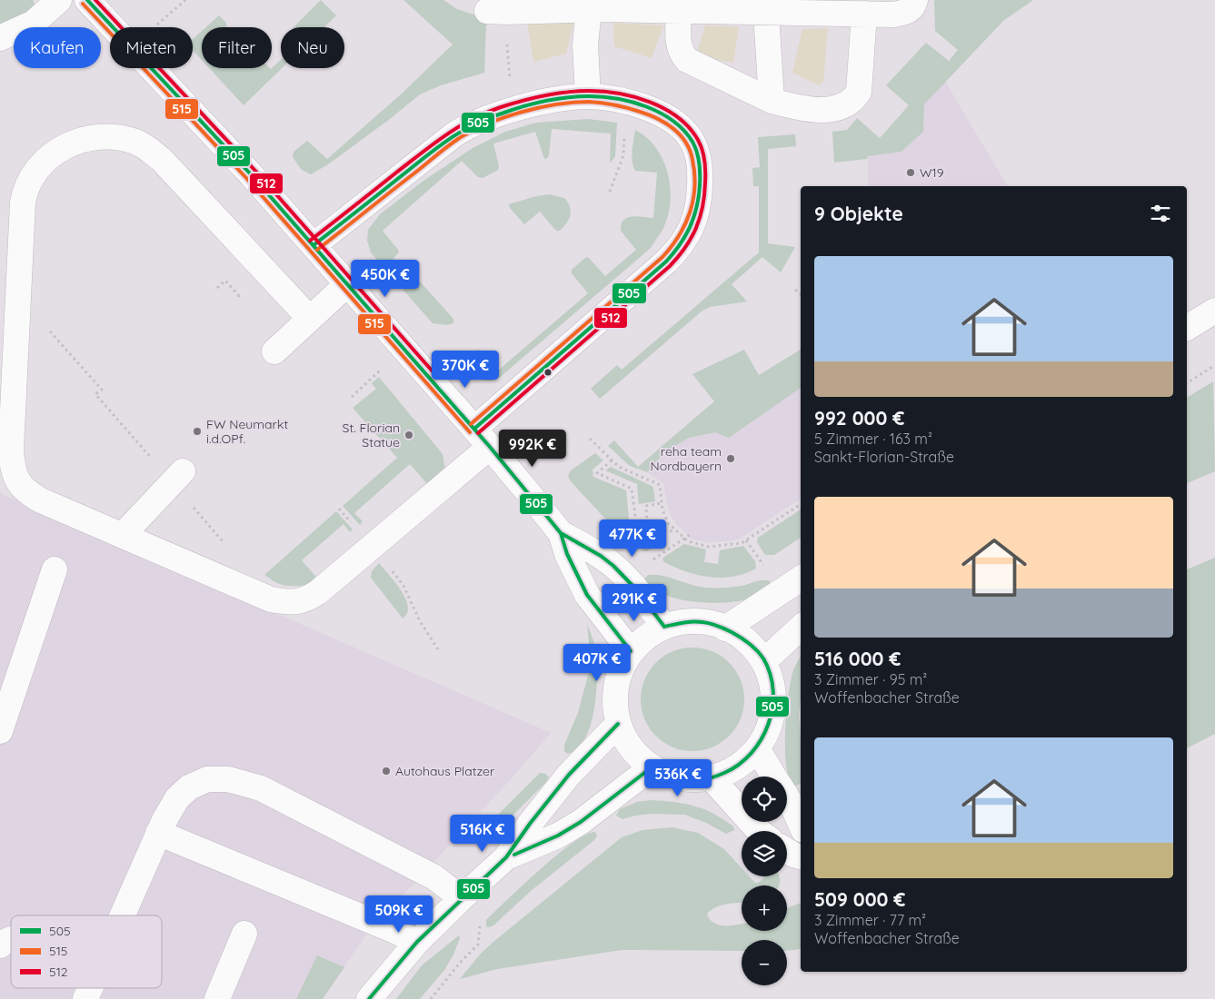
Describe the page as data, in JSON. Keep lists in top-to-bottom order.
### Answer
{
  "places": [
    "W19",
    "FW Neumarkt i.d.OPf.",
    "St. Florian Statue",
    "reha team Nordbayern",
    "Autohaus Platzer"
  ],
  "lines": ["transit line 505", "transit line 512", "transit line 515"],
  "legend": ["505", "515", "512"],
  "page": {
    "chip": [
      "Kaufen",
      "Mieten",
      "Filter",
      "Neu"
    ],
    "heading": "9 Objekte",
    "list": [
      {
        "name": "992 000 €",
        "note": "5 Zimmer · 163 m² · Sankt-Florian-Straße"
      },
      {
        "name": "516 000 €",
        "note": "3 Zimmer · 95 m² · Woffenbacher Straße"
      },
      {
        "name": "509 000 €",
        "note": "3 Zimmer · 77 m² · Woffenbacher Straße"
      }
    ],
    "price": [
      "450K €",
      "370K €",
      "992K €",
      "477K €",
      "291K €",
      "407K €",
      "536K €",
      "516K €",
      "509K €"
    ],
    "map_buttons": ["+", "−"]
  }
}
